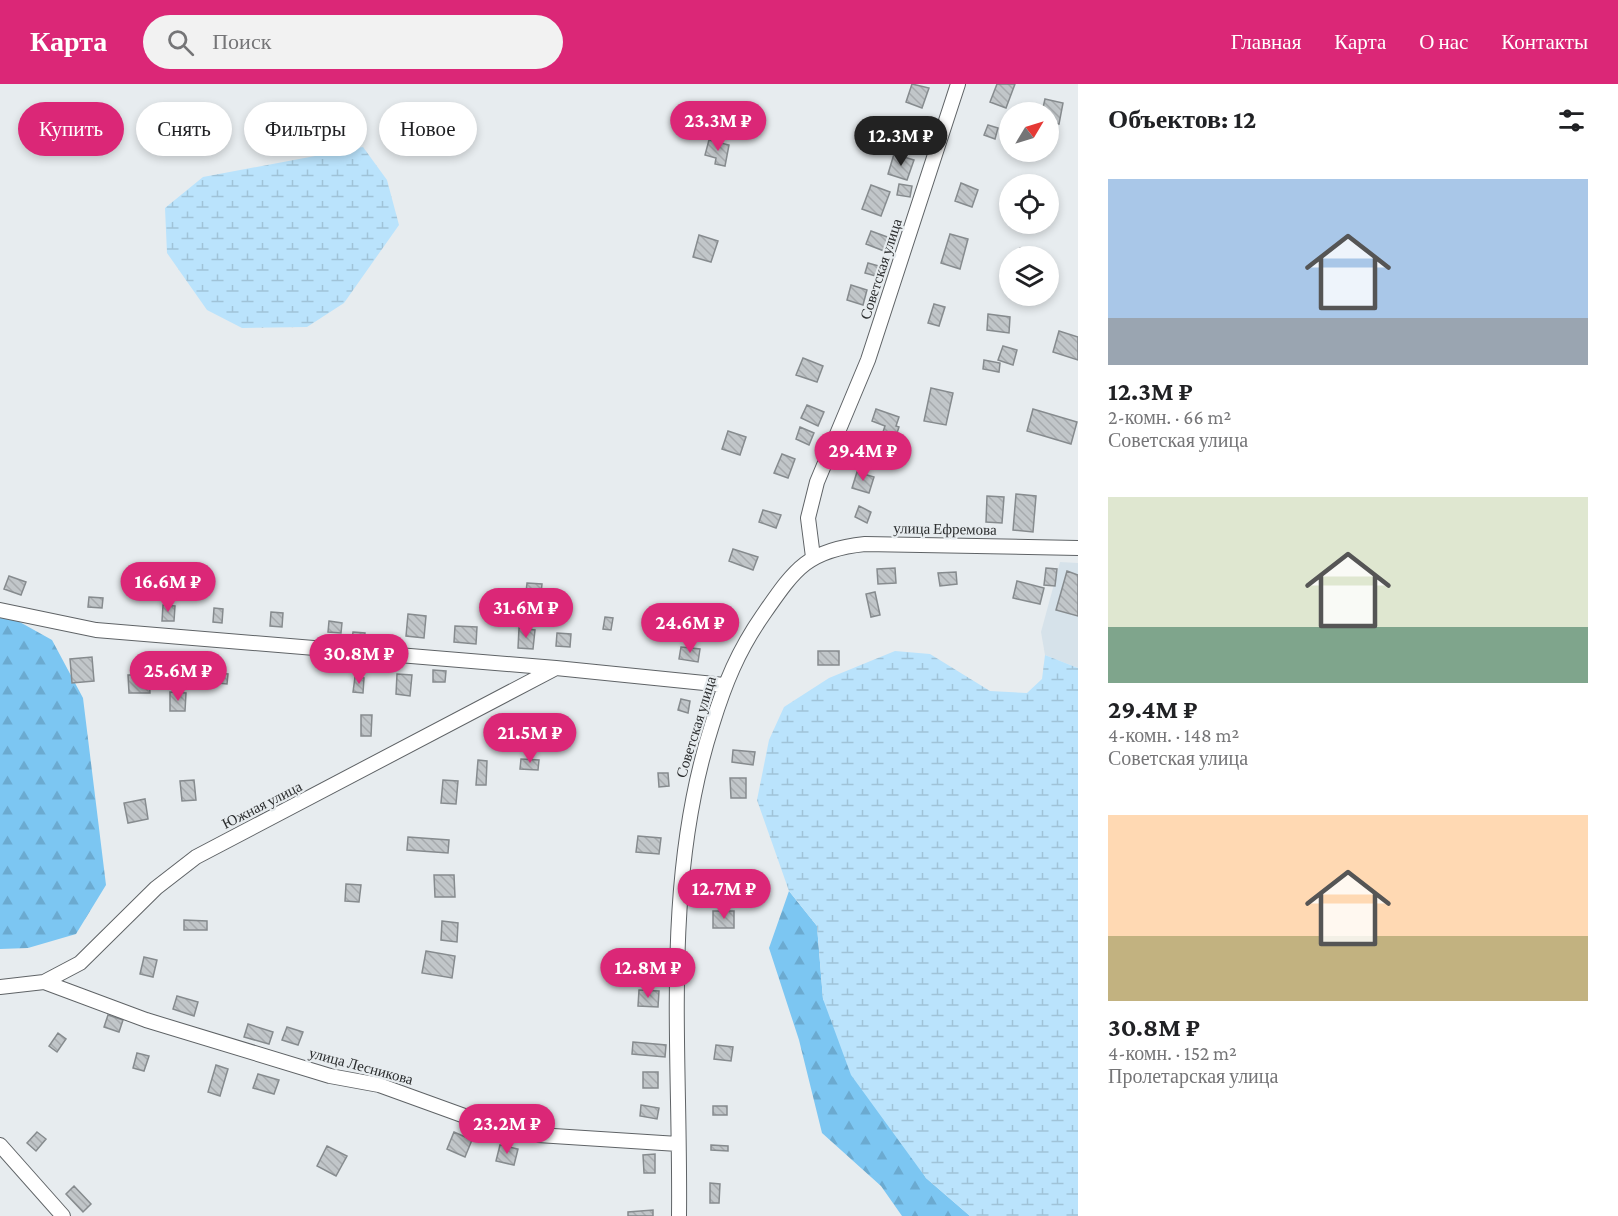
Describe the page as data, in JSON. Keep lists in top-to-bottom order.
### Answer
{
  "streets": {
    "street": [
      "Советская улица",
      "улица Ефремова",
      "Южная улица",
      "улица Лесникова"
    ]
  },
  "crossings": [
    ["Советская улица", "улица Ефремова"],
    ["Советская улица", "улица Лесникова"],
    ["Южная улица", "улица Лесникова"]
  ],
  "north": "top right",
  "page": {
    "header": "Карта",
    "search": "Поиск",
    "nav": [
      "Главная",
      "Карта",
      "О нас",
      "Контакты"
    ],
    "heading": "Объектов: 12",
    "price": [
      "23.3M ₽",
      "12.3M ₽",
      "29.4M ₽",
      "16.6M ₽",
      "31.6M ₽",
      "24.6M ₽",
      "30.8M ₽",
      "25.6M ₽",
      "21.5M ₽",
      "12.7M ₽",
      "12.8M ₽",
      "23.2M ₽"
    ],
    "chip": [
      "Купить",
      "Снять",
      "Фильтры",
      "Новое"
    ],
    "list": [
      {
        "name": "12.3M ₽",
        "note": "2-комн. · 66 m² · Советская улица"
      },
      {
        "name": "29.4M ₽",
        "note": "4-комн. · 148 m² · Советская улица"
      },
      {
        "name": "30.8M ₽",
        "note": "4-комн. · 152 m² · Пролетарская улица"
      }
    ]
  }
}
